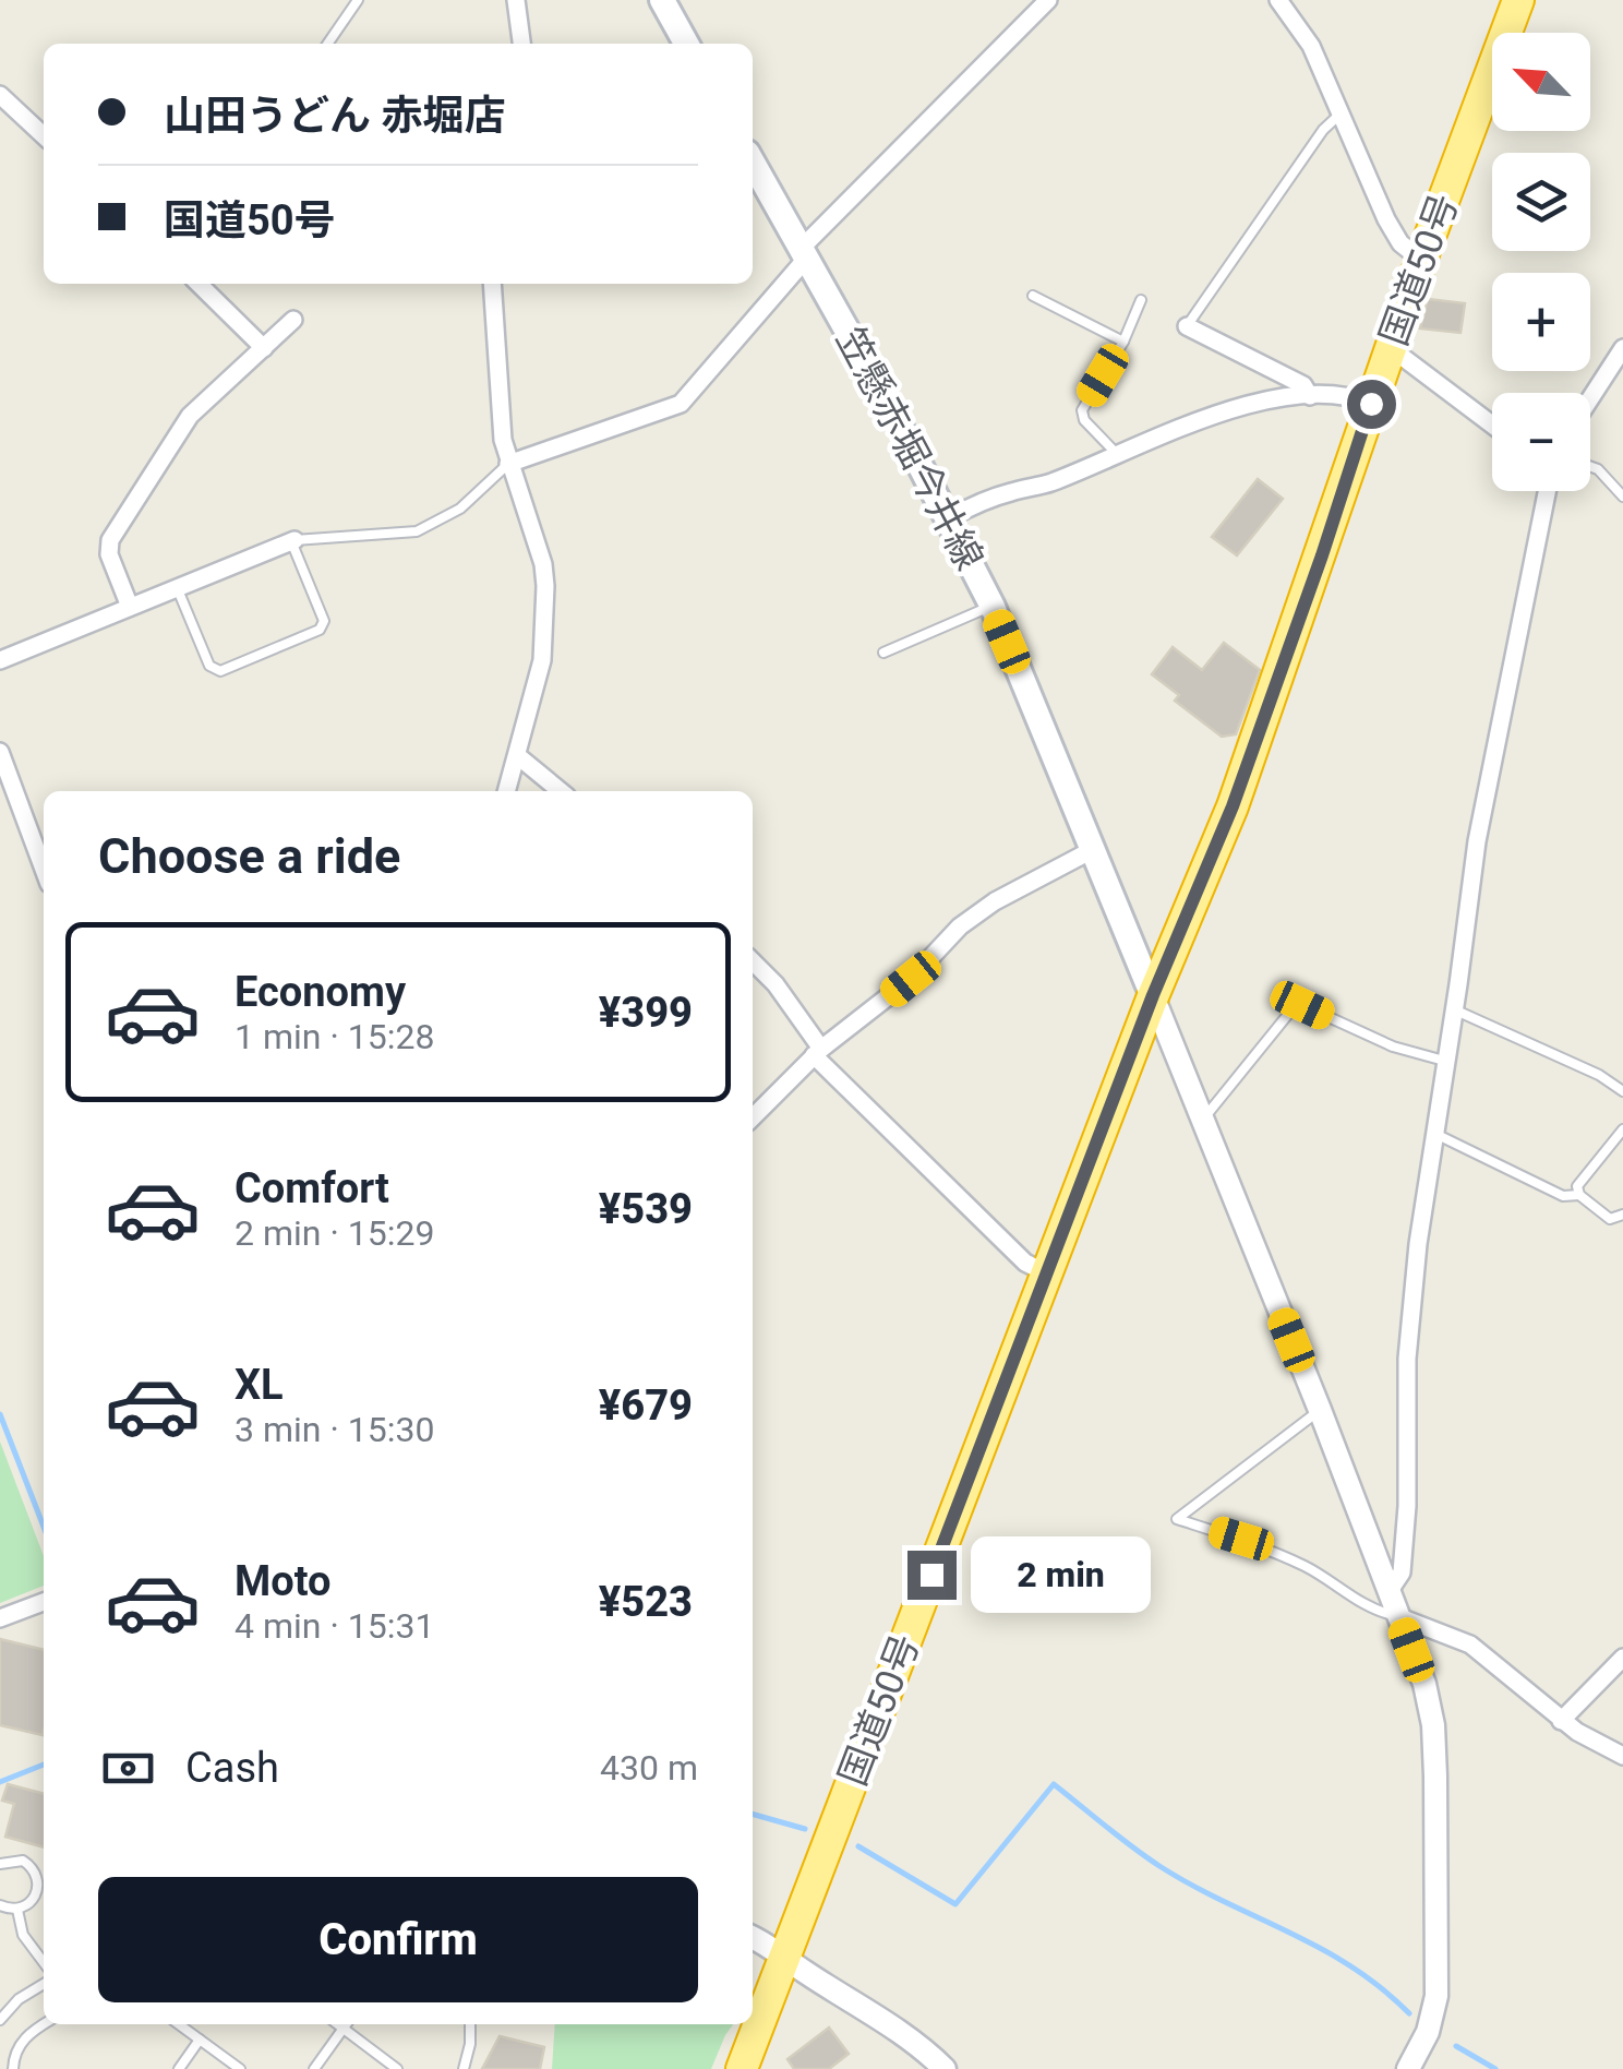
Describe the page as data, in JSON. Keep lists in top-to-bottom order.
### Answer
{
  "streets": {
    "highway": ["国道50号"],
    "main road": ["笠懸赤堀今井線"]
  },
  "crossings": [
    ["国道50号", "笠懸赤堀今井線"]
  ],
  "north": "top left",
  "page": {
    "map_buttons": ["+", "−"],
    "banner": ["山田うどん 赤堀店", "国道50号"],
    "heading": "Choose a ride",
    "list": [
      {
        "name": "Economy",
        "note": "1 min · 15:28",
        "value": "¥399"
      },
      {
        "name": "Comfort",
        "note": "2 min · 15:29",
        "value": "¥539"
      },
      {
        "name": "XL",
        "note": "3 min · 15:30",
        "value": "¥679"
      },
      {
        "name": "Moto",
        "note": "4 min · 15:31",
        "value": "¥523"
      }
    ],
    "bubble": "2 min",
    "pay": ["Cash", "430 m"],
    "buttons": "Confirm"
  }
}
